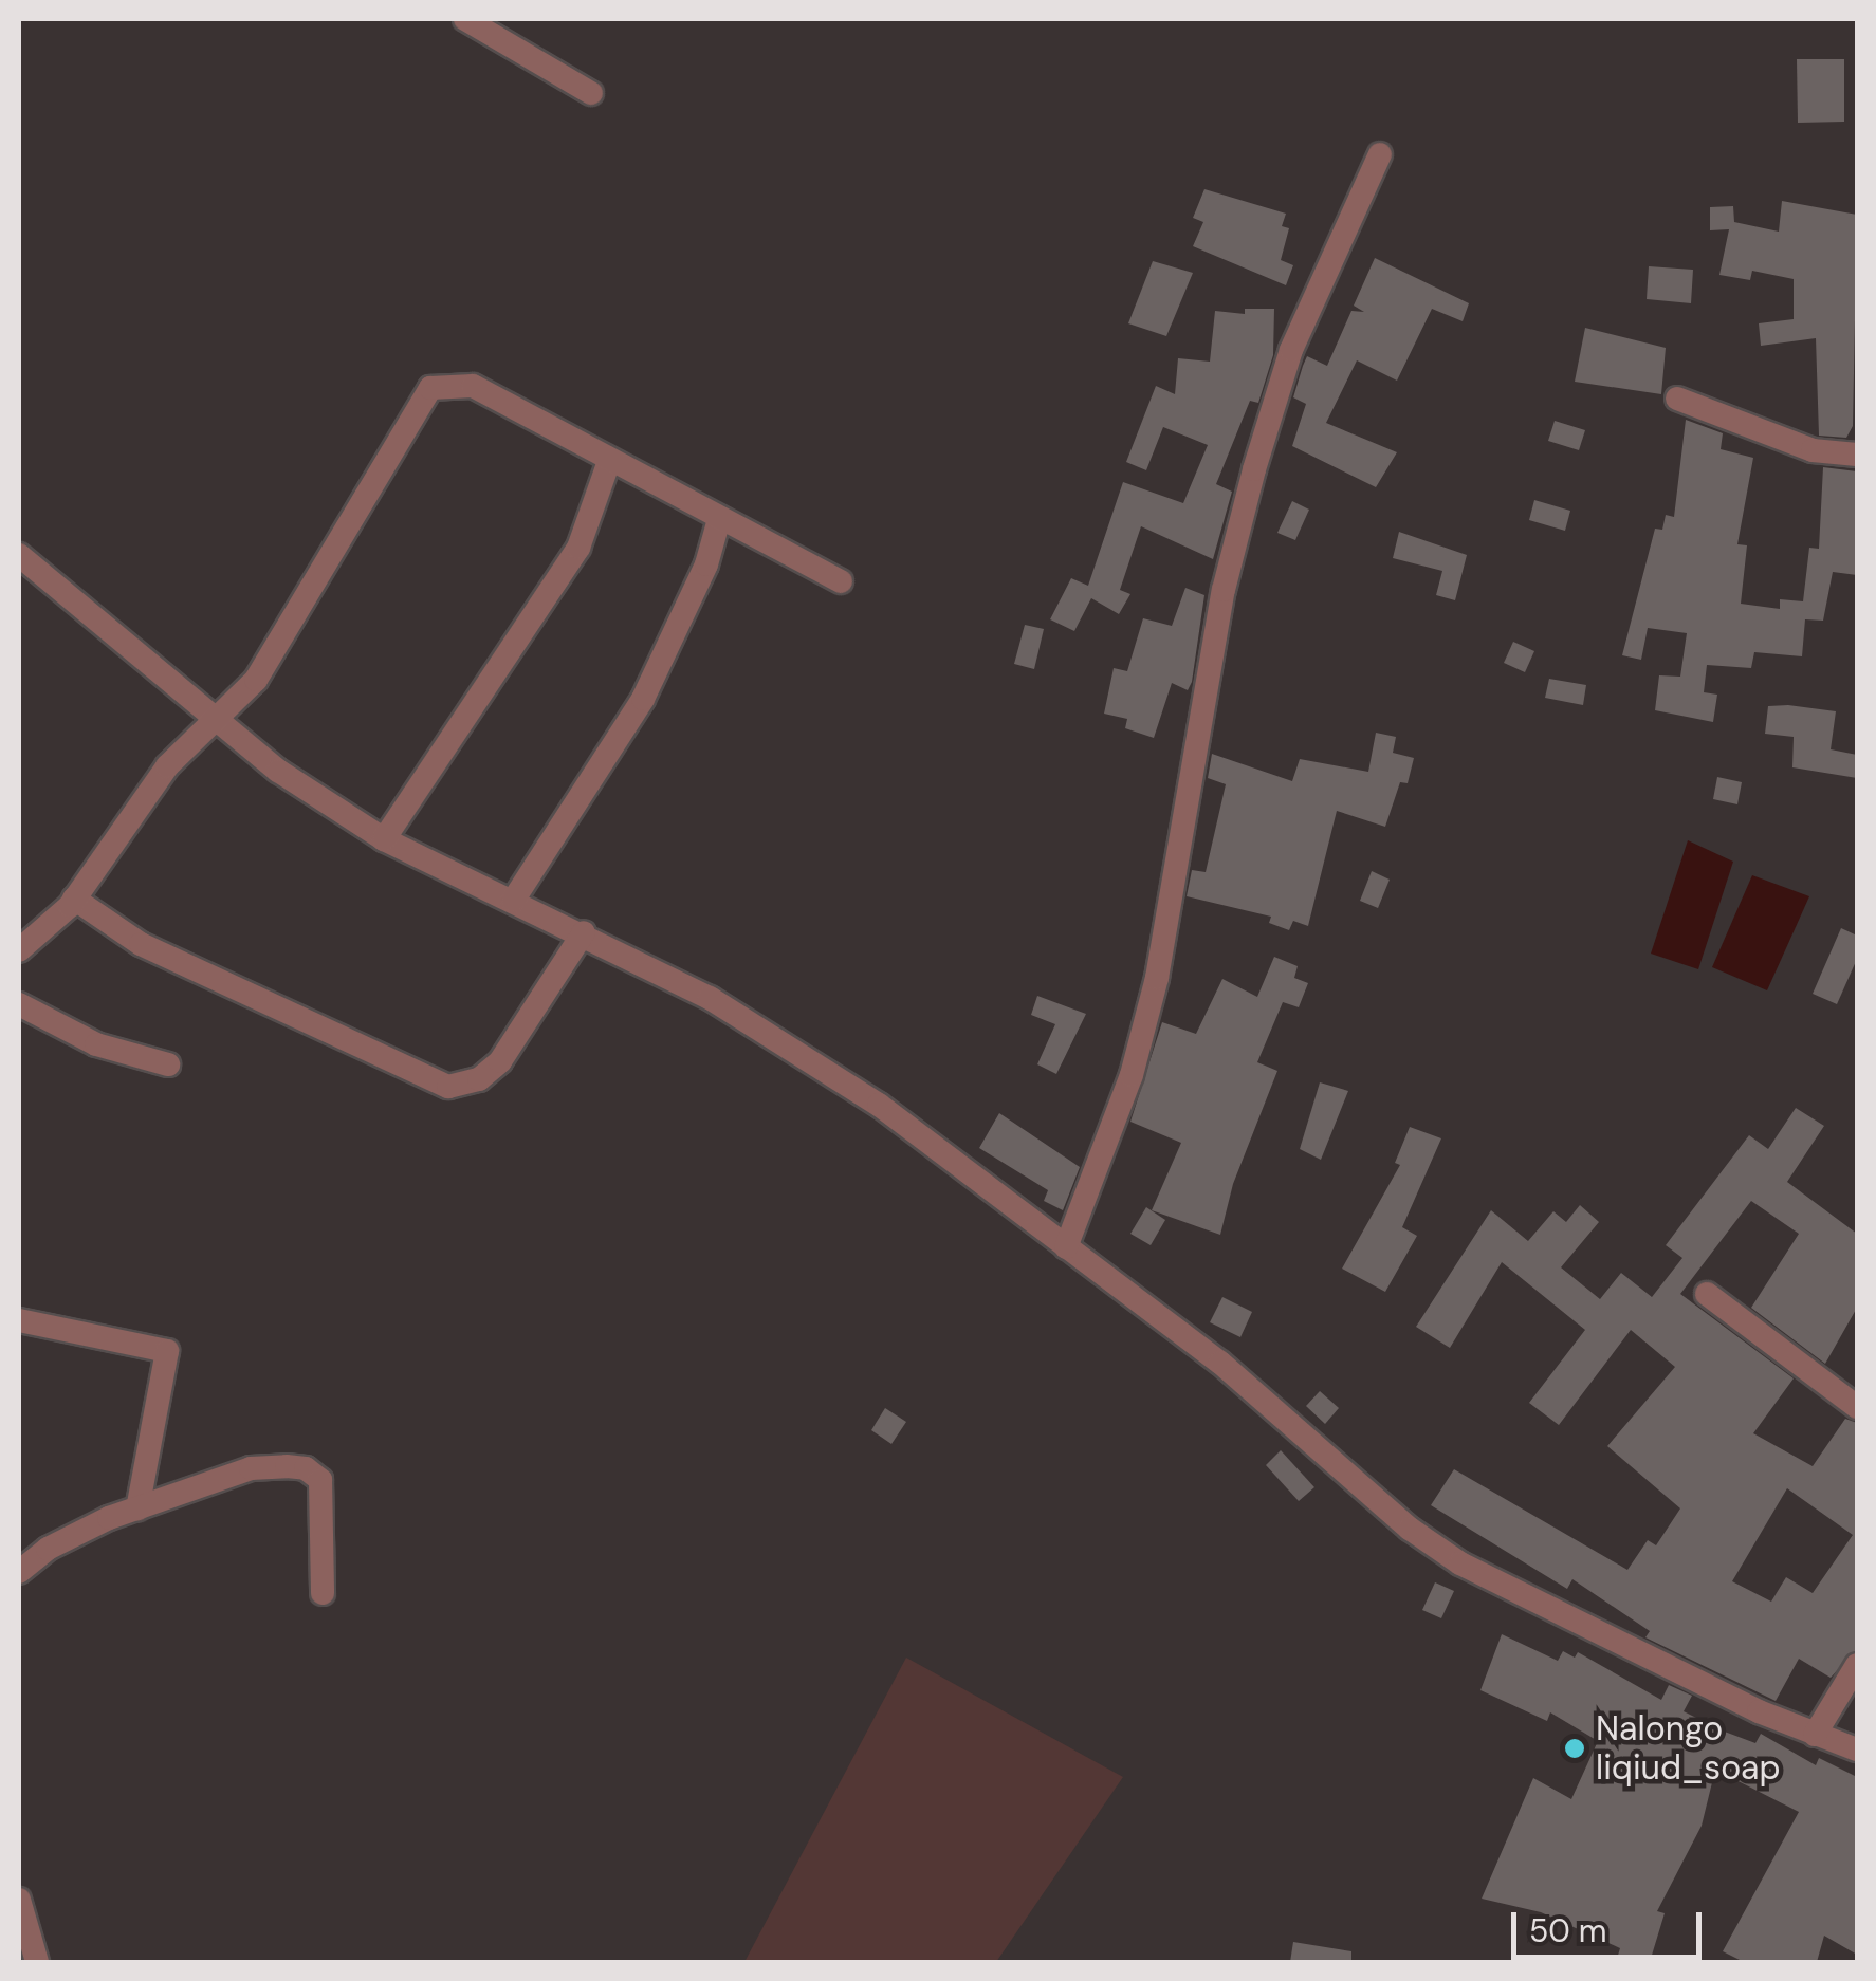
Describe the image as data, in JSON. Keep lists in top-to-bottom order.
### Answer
{
  "places": ["Nalongo liqiud_soap"],
  "scale_bar": "50 m"
}
